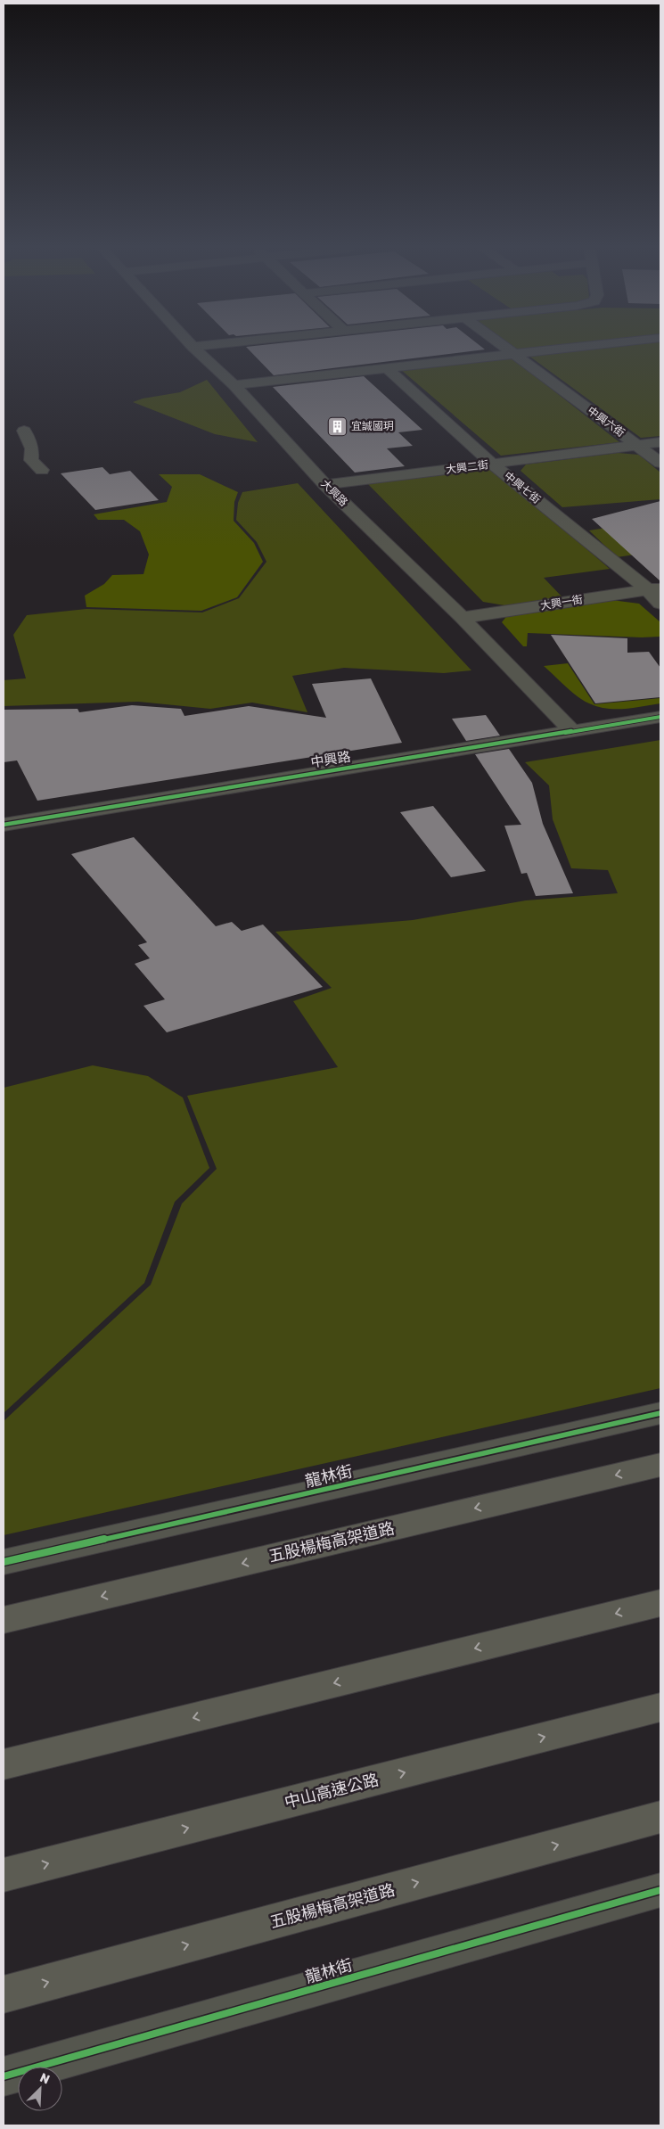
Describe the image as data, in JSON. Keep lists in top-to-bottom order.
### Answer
{
  "streets": {
    "highway": ["五股楊梅高架道路", "中山高速公路"],
    "street": [
      "中興六街",
      "大興二街",
      "中興七街",
      "大興路",
      "大興一街",
      "中興路",
      "龍林街"
    ]
  },
  "crossings": [
    ["中興六街", "大興二街"],
    ["大興二街", "中興七街"],
    ["大興二街", "大興路"],
    ["中興七街", "大興一街"],
    ["大興路", "大興一街"],
    ["大興路", "中興路"]
  ],
  "places": {
    "building": ["宜誠國玥"]
  },
  "north": "top right"
}
